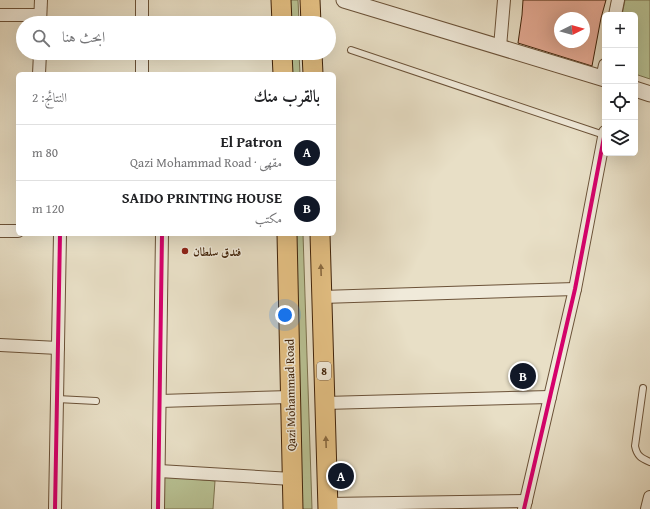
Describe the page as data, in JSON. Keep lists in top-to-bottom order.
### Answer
{
  "streets": {
    "main road": ["8", "Qazi Mohammad Road"]
  },
  "places": ["فندق سلطان"],
  "north": "right",
  "page": {
    "map_buttons": ["+", "−"],
    "search": "ابحث هنا",
    "heading": ["بالقرب منك", "النتائج: 2"],
    "list": [
      {
        "mark": "A",
        "name": "El Patron",
        "note": "مقهى · Qazi Mohammad Road",
        "value": "80 m"
      },
      {
        "mark": "B",
        "name": "SAIDO PRINTING HOUSE",
        "note": "مكتب",
        "value": "120 m"
      }
    ],
    "pins": ["B", "A"]
  }
}
